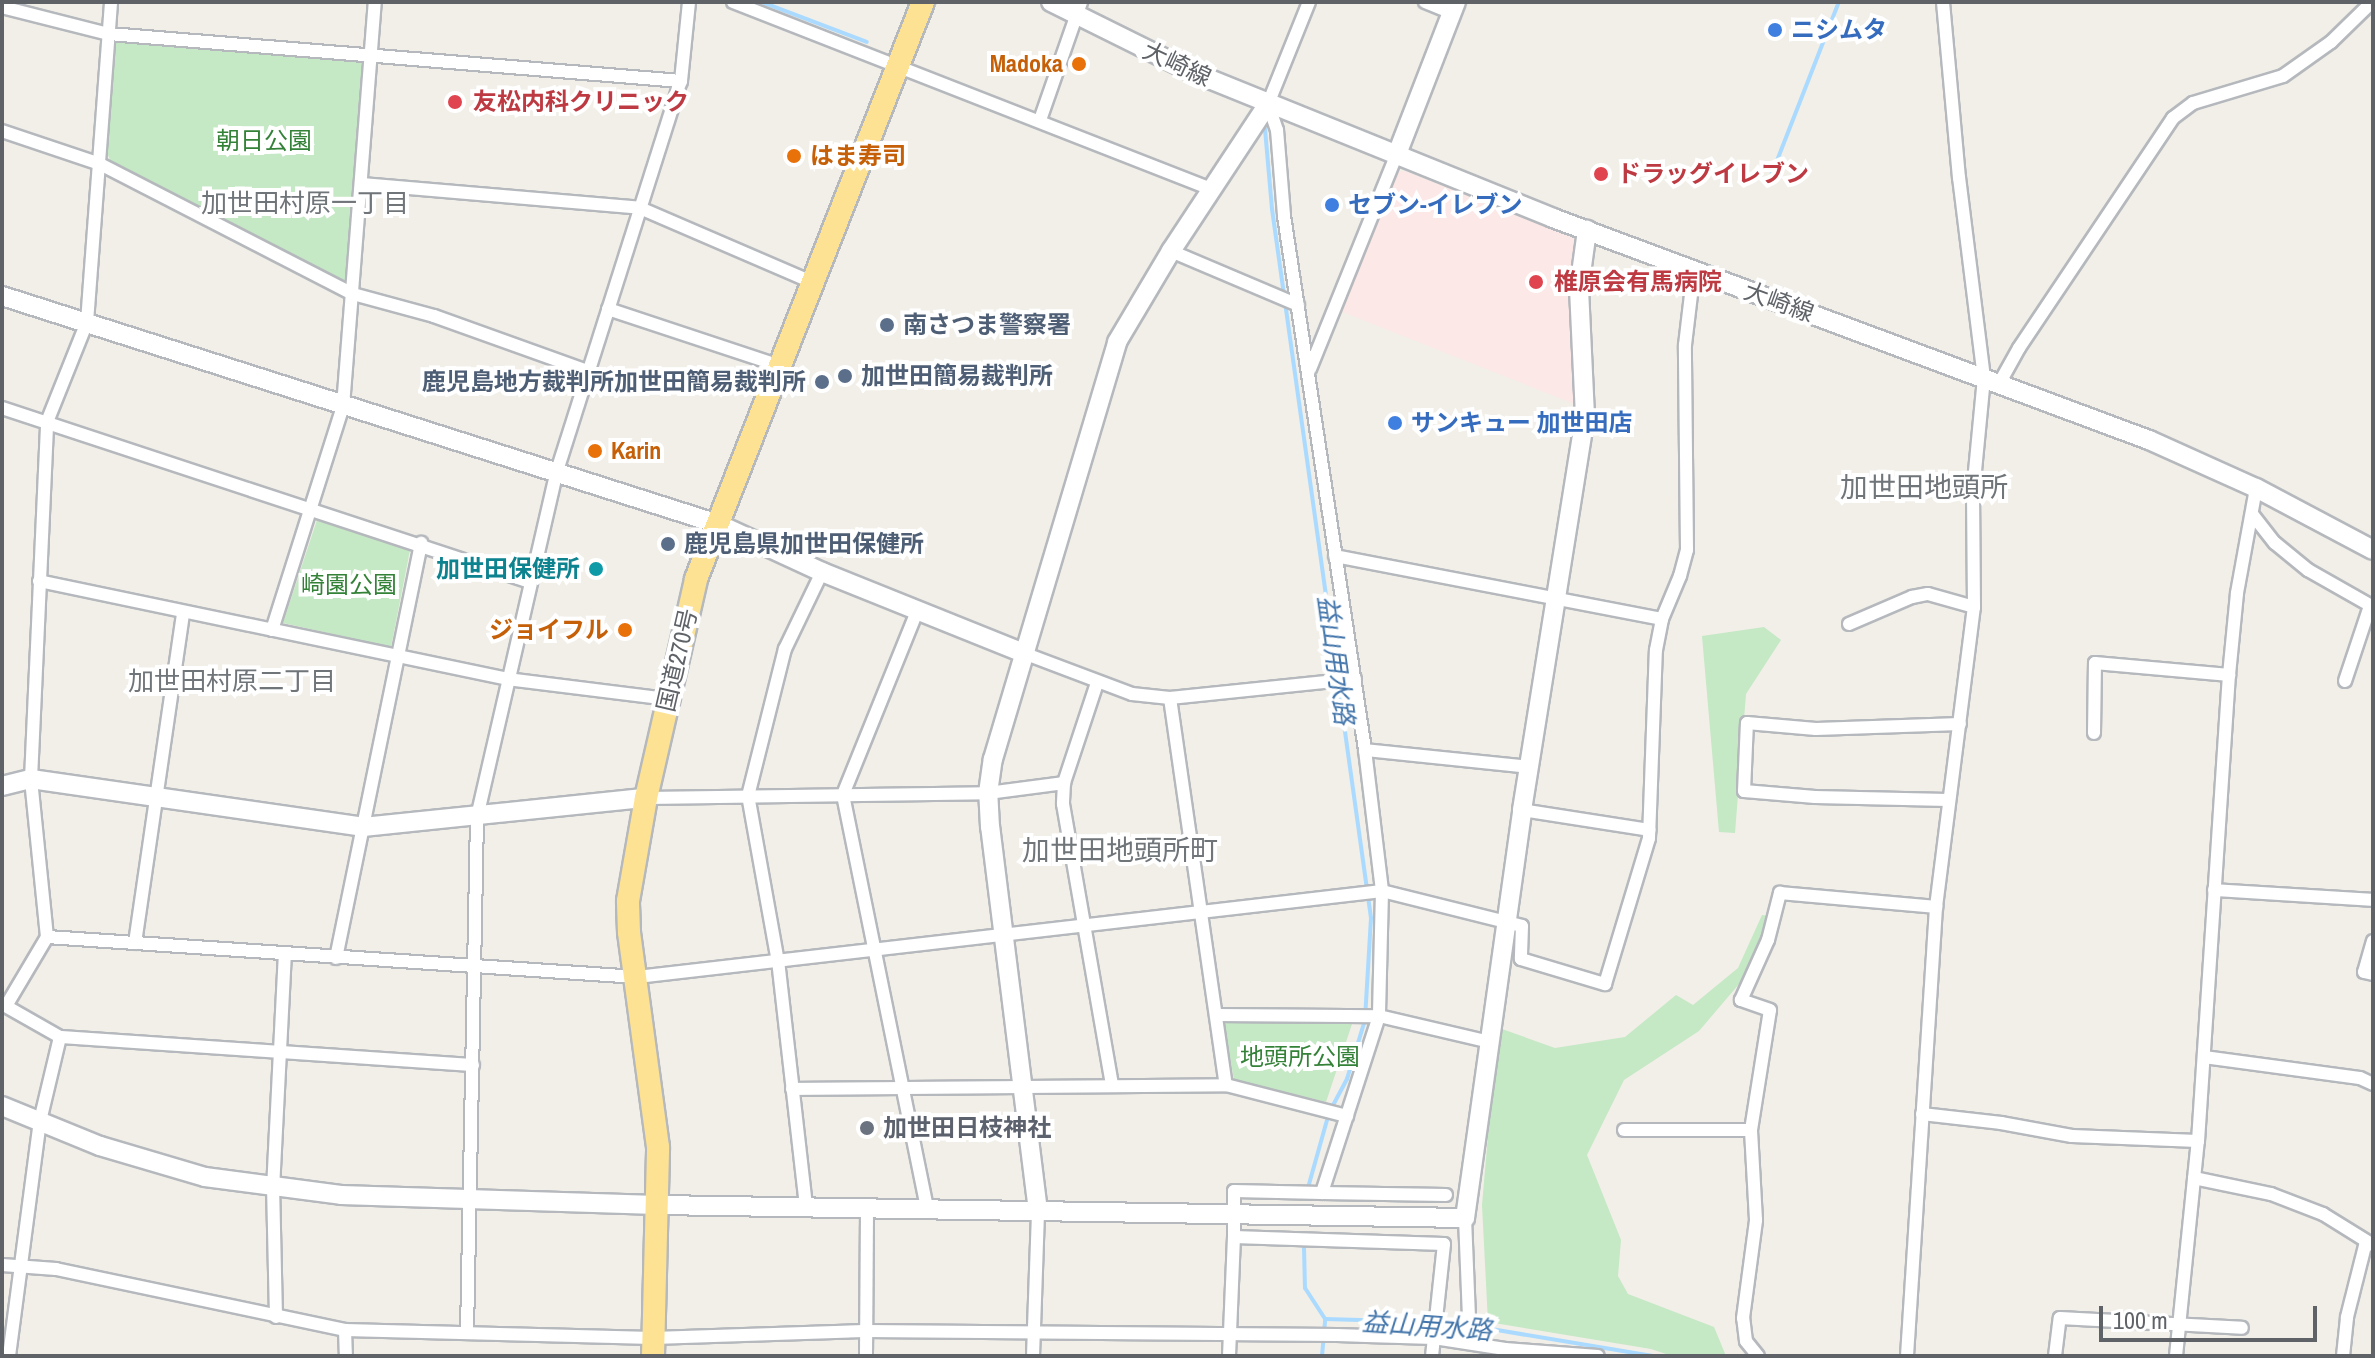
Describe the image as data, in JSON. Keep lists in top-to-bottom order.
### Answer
{
  "streets": {
    "highway": ["国道270号"],
    "street": ["大崎線"]
  },
  "districts": [
    "加世田村原一丁目",
    "加世田地頭所",
    "加世田村原二丁目",
    "加世田地頭所町"
  ],
  "water": ["益山用水路"],
  "parks": ["朝日公園", "崎園公園", "地頭所公園"],
  "places": [
    "ニシムタ",
    "Madoka",
    "友松内科クリニック",
    "はま寿司",
    "ドラッグイレブン",
    "セブン-イレブン",
    "椎原会有馬病院",
    "南さつま警察署",
    "加世田簡易裁判所",
    "鹿児島地方裁判所加世田簡易裁判所",
    "サンキュー 加世田店",
    "Karin",
    "鹿児島県加世田保健所",
    "加世田保健所",
    "ジョイフル",
    "加世田日枝神社"
  ],
  "scale_bar": "100 m"
}
